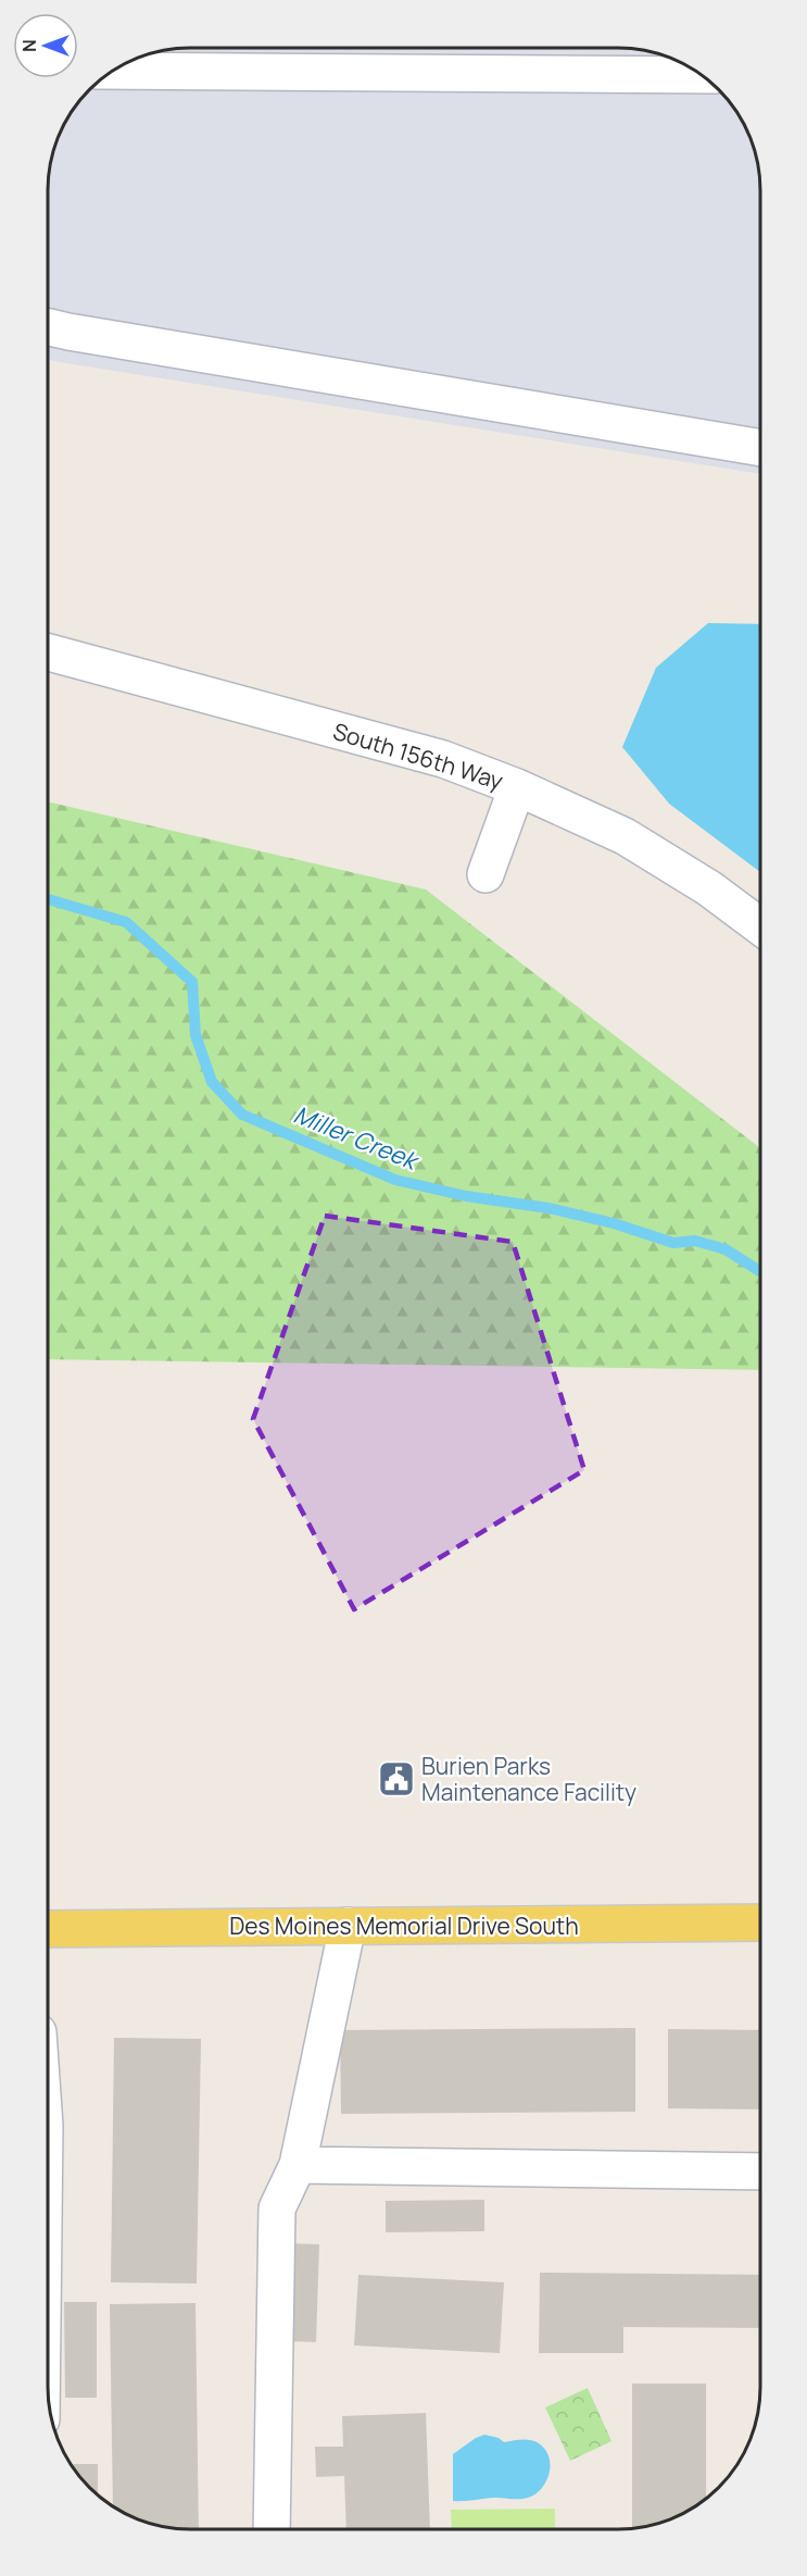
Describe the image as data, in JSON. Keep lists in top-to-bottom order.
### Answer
{
  "streets": {
    "main road": ["Des Moines Memorial Drive South"],
    "street": ["South 156th Way"]
  },
  "water": ["Miller Creek"],
  "places": {
    "public building": ["Burien Parks Maintenance Facility"]
  },
  "north": "left"
}
